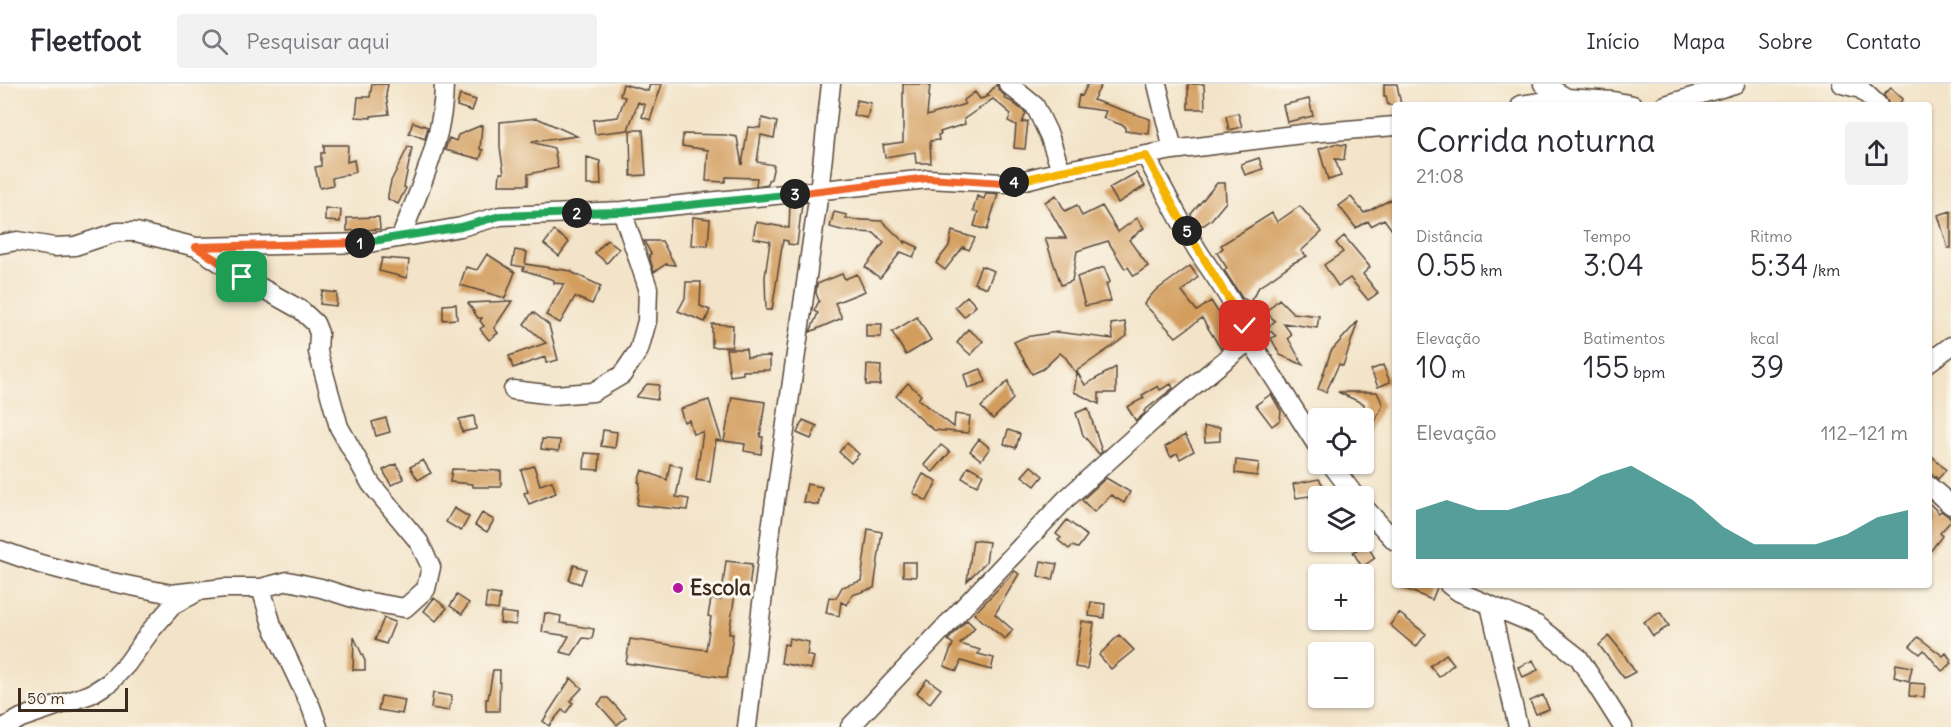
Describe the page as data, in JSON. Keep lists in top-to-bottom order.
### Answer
{
  "places": ["Escola"],
  "scale_bar": "50 m",
  "page": {
    "header": "Fleetfoot",
    "search": "Pesquisar aqui",
    "nav": [
      "Início",
      "Mapa",
      "Sobre",
      "Contato"
    ],
    "heading": ["Corrida noturna", "21:08"],
    "pins": [
      "4",
      "3",
      "2",
      "5",
      "1"
    ],
    "stats": [
      ["Distância", "0.55 km"],
      ["Tempo", "3:04"],
      ["Ritmo", "5:34 /km"],
      ["Elevação", "10 m"],
      ["Batimentos", "155 bpm"],
      ["kcal", "39"]
    ],
    "map_buttons": ["+", "−"],
    "chart": ["Elevação", "112–121 m"],
    "scale": "50 m"
  }
}
